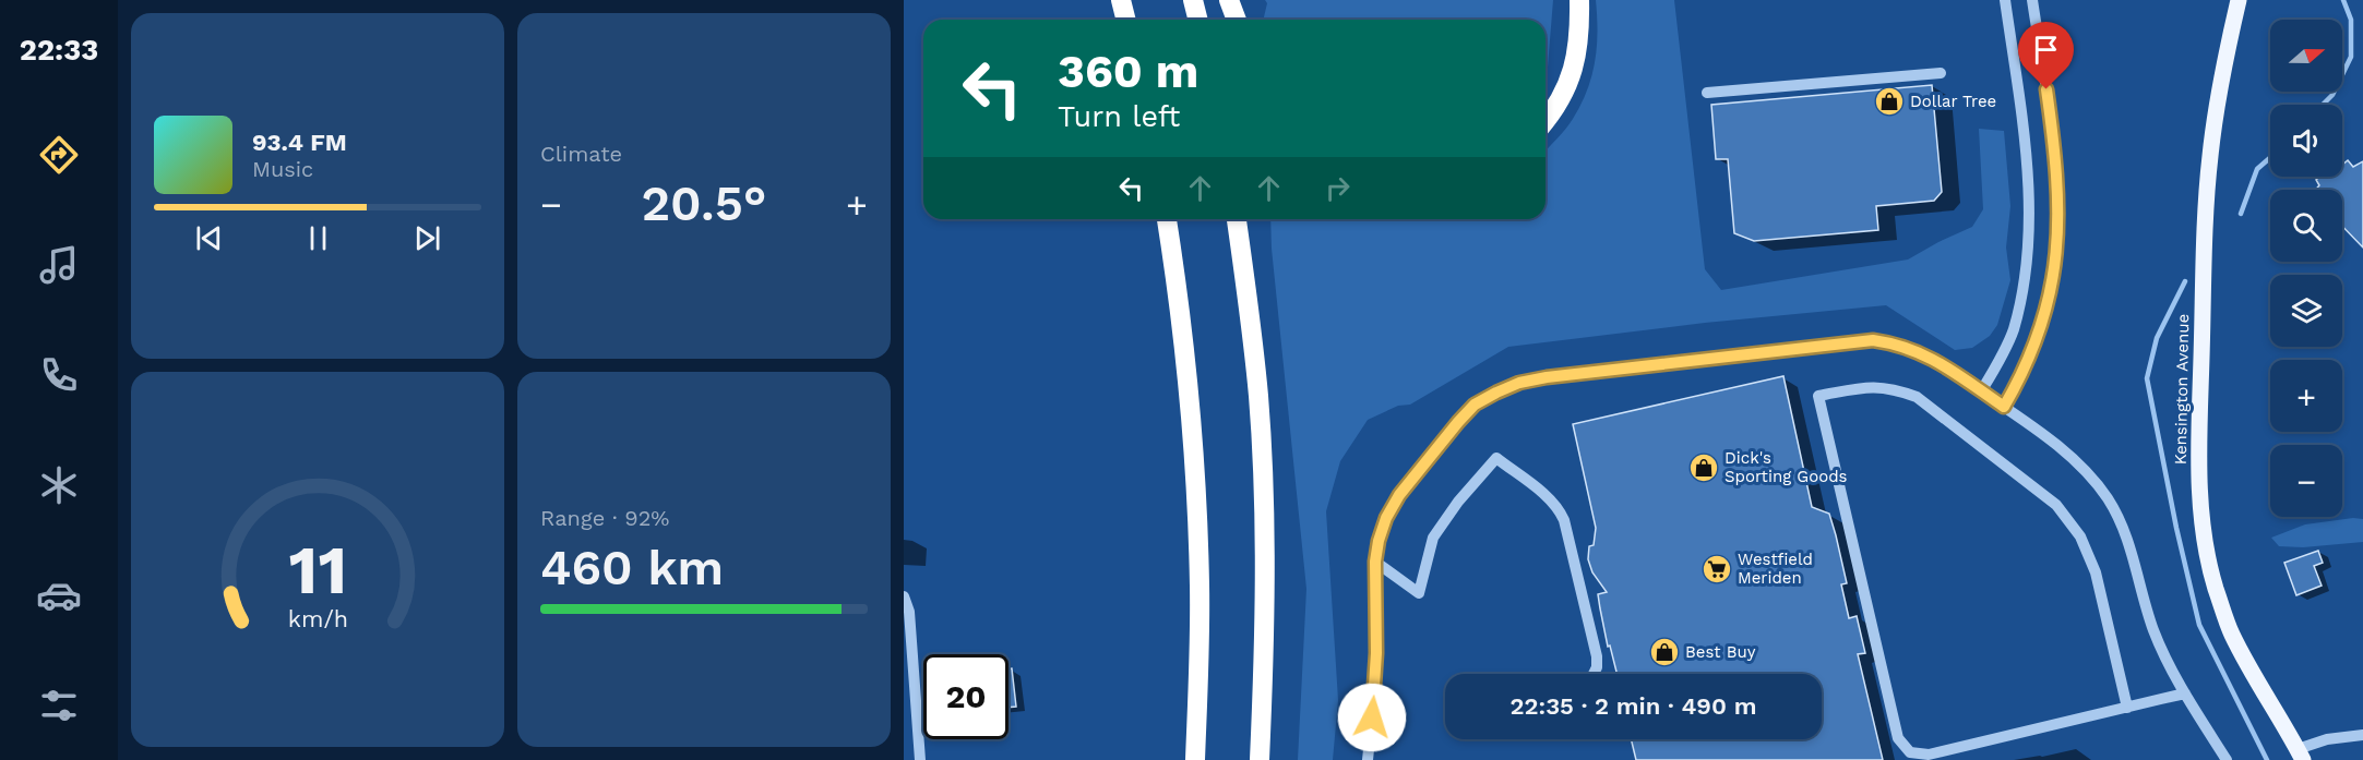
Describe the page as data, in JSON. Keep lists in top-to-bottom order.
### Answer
{
  "streets": {
    "main road": ["Kensington Avenue"]
  },
  "places": {
    "shop": ["Dollar Tree", "Dick's Sporting Goods", "Best Buy"],
    "supermarket": ["Westfield Meriden"]
  },
  "north": "right",
  "page": {
    "tabs": "22:33",
    "tile": [
      "Climate",
      ["Range · 92%", "460 km"]
    ],
    "map_buttons": ["+", "−"],
    "turn": ["360 m", "Turn left"],
    "song": ["93.4 FM", "Music"],
    "heat": ["−", "20.5°", "+"],
    "limit": "20",
    "trip": "22:35 · 2 min · 490 m",
    "gauge": ["11", "km/h"]
  }
}
